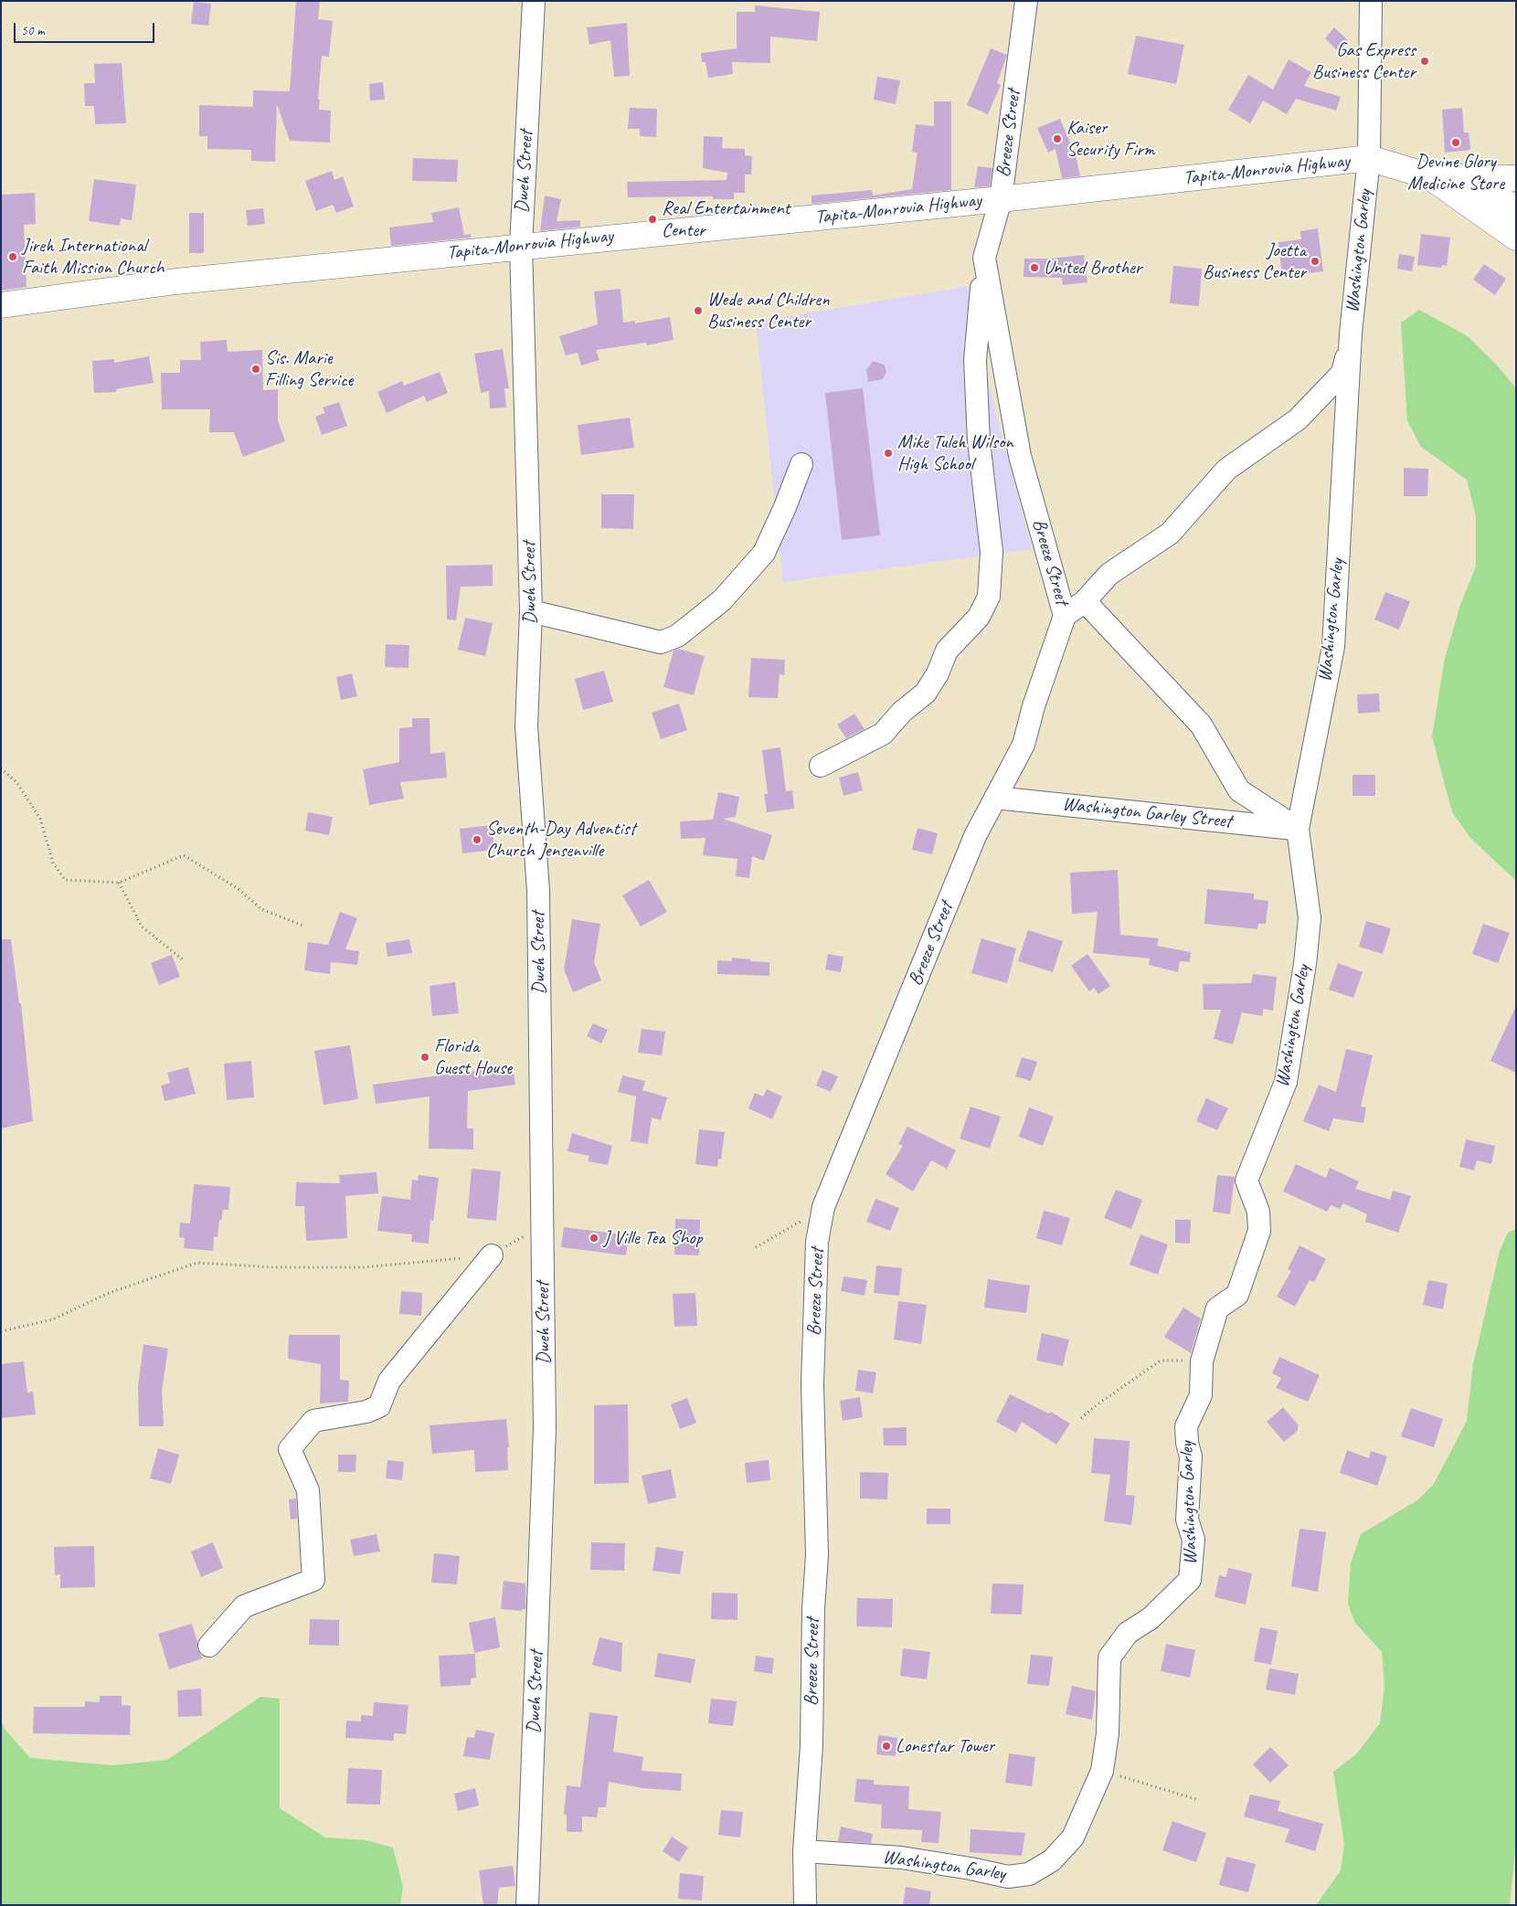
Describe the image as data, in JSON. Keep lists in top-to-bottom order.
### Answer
{
  "streets": {
    "main road": ["Tapita-Monrovia Highway"],
    "street": [
      "Breeze Street",
      "Dweh Street",
      "Washington Garley",
      "Washington Garley Street"
    ]
  },
  "crossings": [
    ["Breeze Street", "Tapita-Monrovia Highway"],
    ["Breeze Street", "Washington Garley"],
    ["Breeze Street", "Washington Garley Street"],
    ["Tapita-Monrovia Highway", "Dweh Street"],
    ["Tapita-Monrovia Highway", "Washington Garley"],
    ["Washington Garley", "Washington Garley Street"]
  ],
  "places": [
    "Gas Express Business Center",
    "Kaiser Security Firm",
    "Devine Glory Medicine Store",
    "Real Entertainment Center",
    "Jireh International Faith Mission Church",
    "Joetta Business Center",
    "United Brother",
    "Wede and Children Business Center",
    "Sis. Marie Filling Service",
    "Mike Tuleh Wilson High School",
    "Seventh-Day Adventist Church Jensenville",
    "Florida Guest House",
    "J Ville Tea Shop",
    "Lonestar Tower"
  ],
  "scale_bar": "50 m"
}
